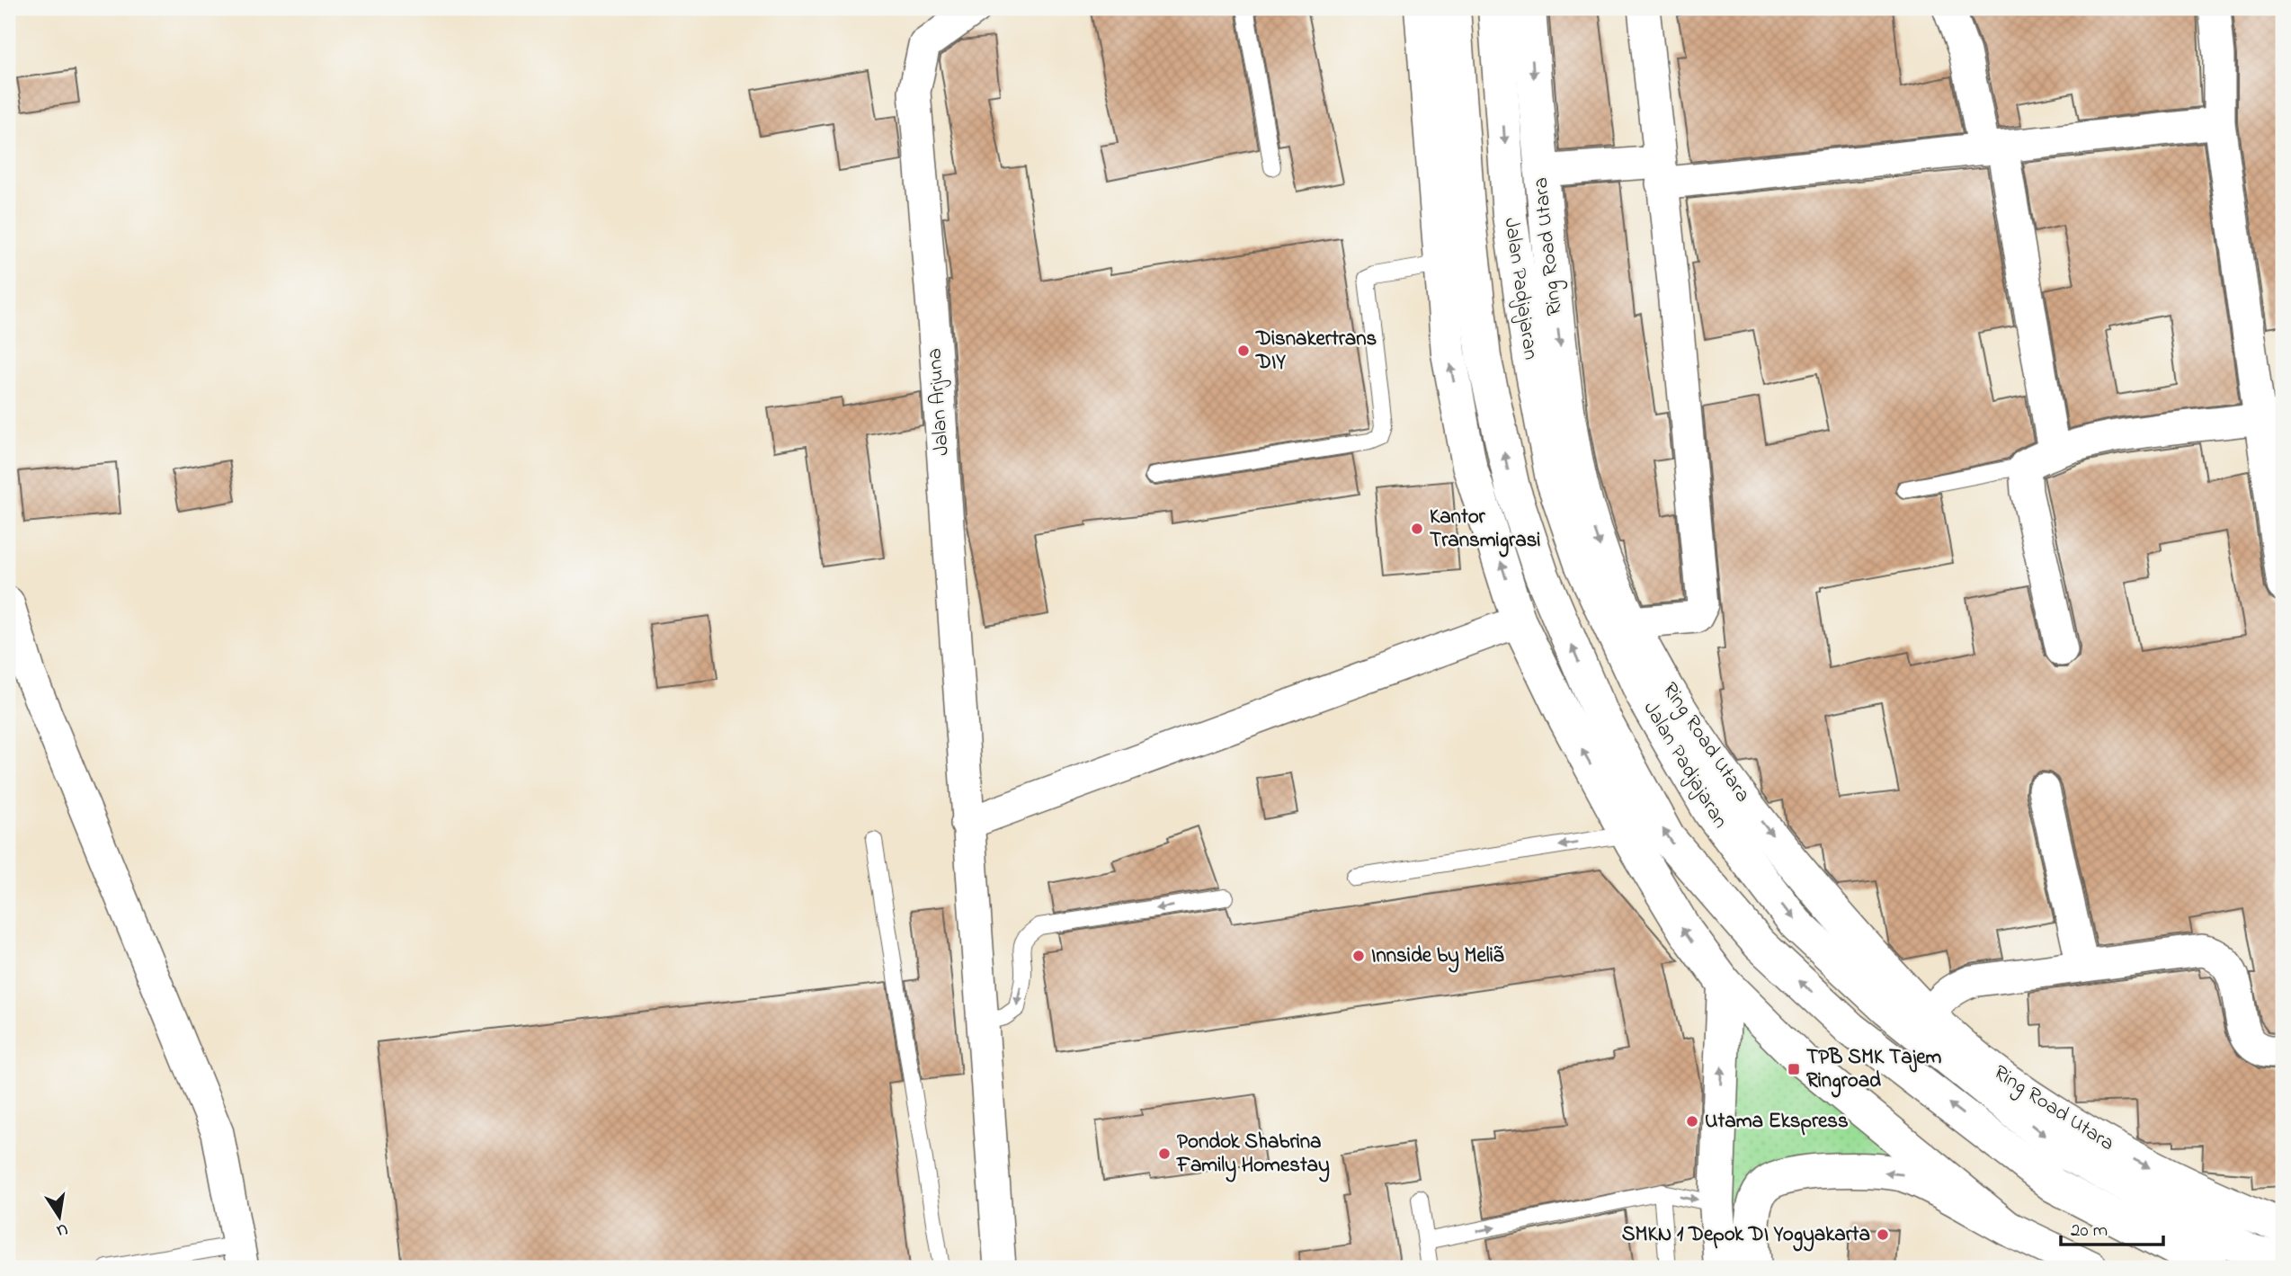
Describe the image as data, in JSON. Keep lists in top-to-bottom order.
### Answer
{
  "streets": {
    "main road": ["Ring Road Utara", "Jalan Padjajaran"],
    "street": ["Jalan Arjuna"]
  },
  "crossings": [
    ["Ring Road Utara", "Jalan Padjajaran"]
  ],
  "places": {
    "other": [
      "Disnakertrans DIY",
      "Kantor Transmigrasi",
      "Innside by Meliã",
      "Utama Ekspress",
      "Pondok Shabrina Family Homestay",
      "SMKN 1 Depok DI Yogyakarta"
    ],
    "transit": ["TPB SMK Tajem Ringroad"]
  },
  "scale_bar": "20 m",
  "north": "bottom"
}
